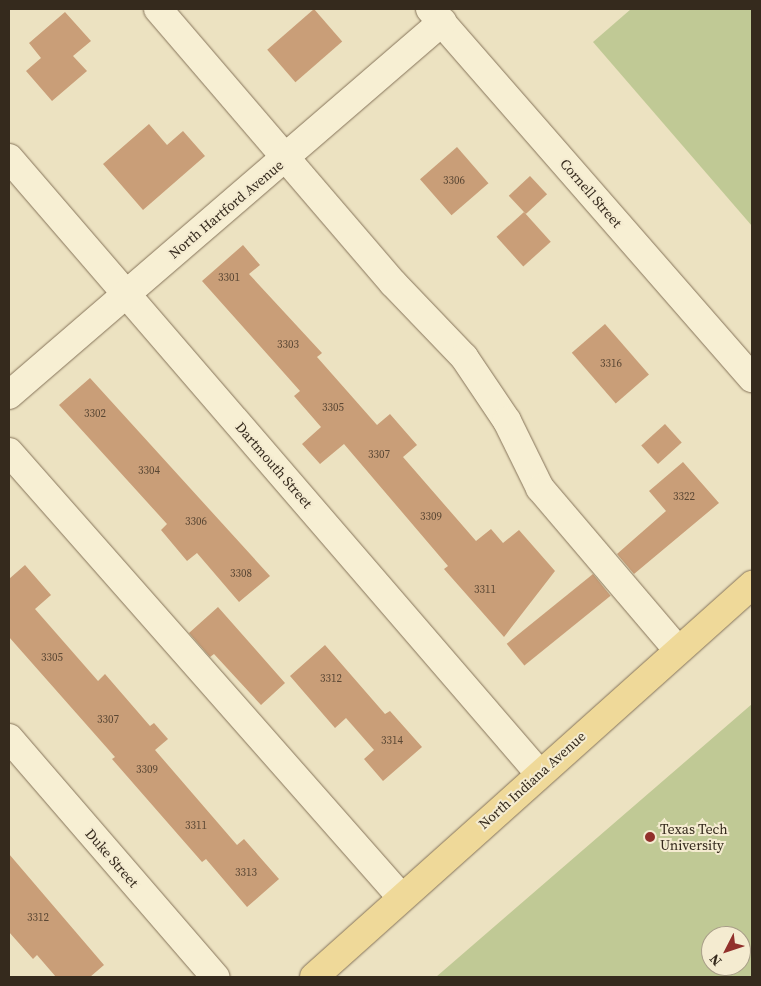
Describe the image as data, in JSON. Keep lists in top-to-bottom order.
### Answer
{
  "streets": {
    "main road": ["North Indiana Avenue"],
    "street": [
      "Cornell Street",
      "North Hartford Avenue",
      "Dartmouth Street",
      "Duke Street"
    ]
  },
  "crossings": [
    ["Cornell Street", "North Hartford Avenue"],
    ["North Hartford Avenue", "Dartmouth Street"],
    ["Dartmouth Street", "North Indiana Avenue"]
  ],
  "places": ["Texas Tech University"],
  "house_numbers": [
    "3306",
    "3301",
    "3303",
    "3316",
    "3305",
    "3302",
    "3307",
    "3304",
    "3322",
    "3309",
    "3306",
    "3308",
    "3311",
    "3305",
    "3312",
    "3307",
    "3314",
    "3309",
    "3311",
    "3313",
    "3312"
  ],
  "north": "bottom left"
}
